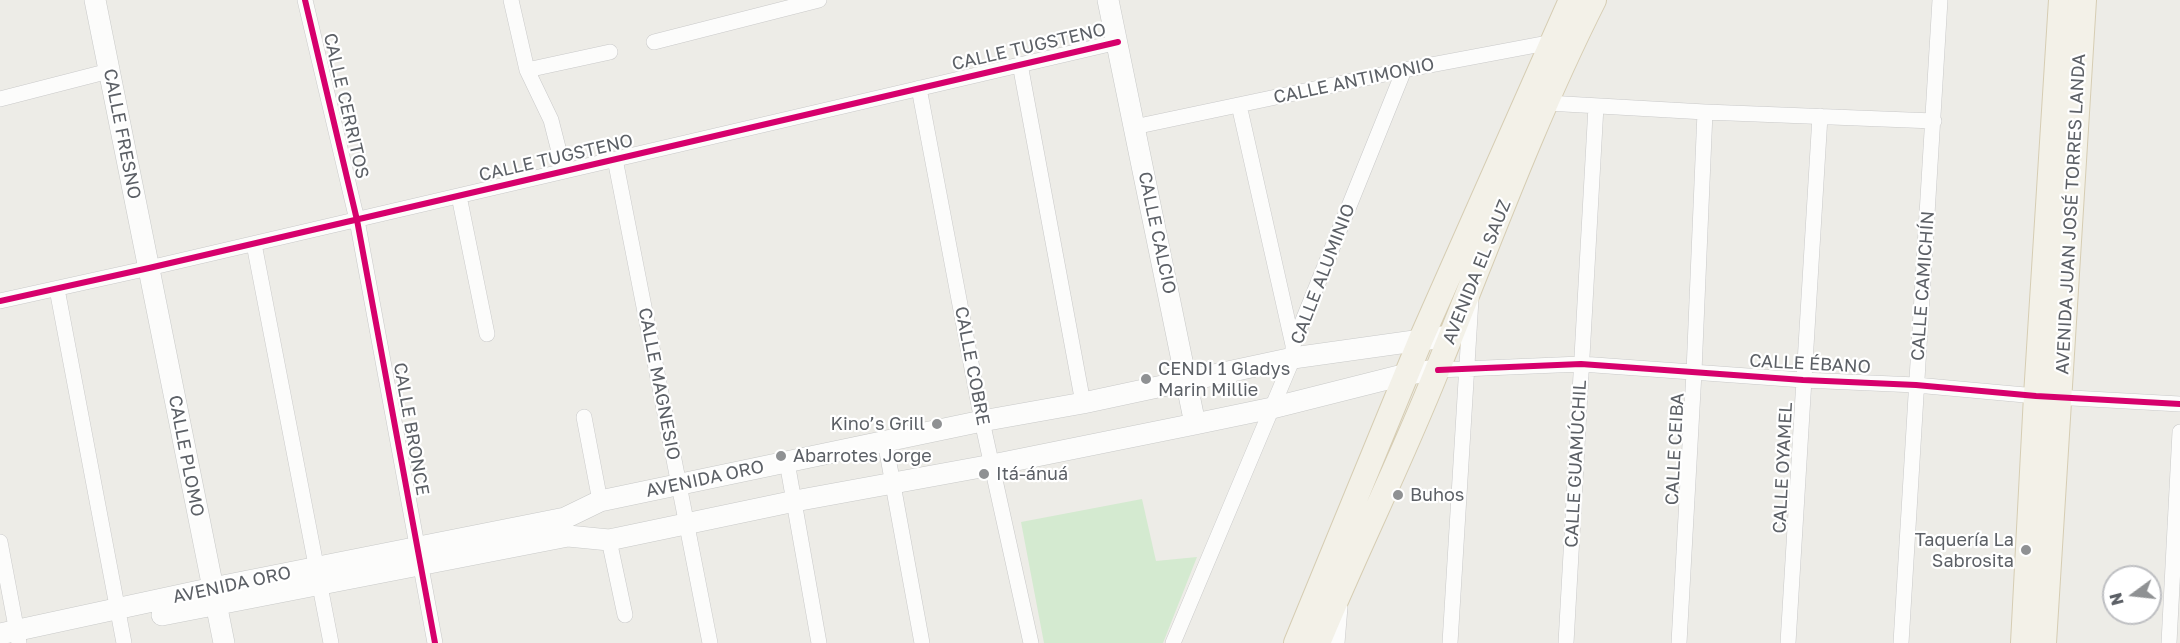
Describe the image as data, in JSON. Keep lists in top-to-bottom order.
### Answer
{
  "streets": {
    "main road": [
      "CALLE FRESNO",
      "AVENIDA JUAN JOSÉ TORRES LANDA",
      "CALLE CALCIO",
      "AVENIDA EL SAUZ",
      "CALLE PLOMO",
      "AVENIDA ORO"
    ],
    "street": [
      "CALLE TUGSTENO",
      "CALLE ANTIMONIO",
      "CALLE CERRITOS",
      "CALLE ALUMINIO",
      "CALLE CAMICHÍN",
      "CALLE ÉBANO",
      "CALLE COBRE",
      "CALLE MAGNESIO",
      "CALLE BRONCE",
      "CALLE CEIBA",
      "CALLE GUAMÚCHIL",
      "CALLE OYAMEL"
    ]
  },
  "crossings": [
    ["CALLE TUGSTENO", "CALLE CERRITOS"],
    ["CALLE TUGSTENO", "CALLE FRESNO"],
    ["CALLE TUGSTENO", "CALLE CALCIO"],
    ["CALLE TUGSTENO", "CALLE COBRE"],
    ["CALLE TUGSTENO", "CALLE MAGNESIO"],
    ["CALLE TUGSTENO", "CALLE BRONCE"],
    ["CALLE TUGSTENO", "CALLE PLOMO"],
    ["CALLE ANTIMONIO", "CALLE CALCIO"],
    ["CALLE ANTIMONIO", "AVENIDA EL SAUZ"],
    ["CALLE ANTIMONIO", "CALLE ALUMINIO"],
    ["CALLE CERRITOS", "CALLE BRONCE"],
    ["CALLE FRESNO", "CALLE PLOMO"],
    ["AVENIDA JUAN JOSÉ TORRES LANDA", "CALLE ÉBANO"],
    ["CALLE CALCIO", "AVENIDA ORO"],
    ["AVENIDA EL SAUZ", "CALLE ÉBANO"],
    ["AVENIDA EL SAUZ", "AVENIDA ORO"],
    ["CALLE ALUMINIO", "AVENIDA ORO"],
    ["CALLE CAMICHÍN", "CALLE ÉBANO"],
    ["CALLE ÉBANO", "CALLE CEIBA"],
    ["CALLE ÉBANO", "CALLE GUAMÚCHIL"],
    ["CALLE ÉBANO", "CALLE OYAMEL"],
    ["CALLE ÉBANO", "AVENIDA ORO"],
    ["CALLE COBRE", "AVENIDA ORO"],
    ["CALLE MAGNESIO", "AVENIDA ORO"],
    ["CALLE BRONCE", "AVENIDA ORO"],
    ["CALLE PLOMO", "AVENIDA ORO"]
  ],
  "places": [
    "CENDI 1 Gladys Marin Millie",
    "Kino’s Grill",
    "Abarrotes Jorge",
    "Itá-ánuá",
    "Buhos",
    "Taquería La Sabrosita"
  ],
  "north": "left"
}
